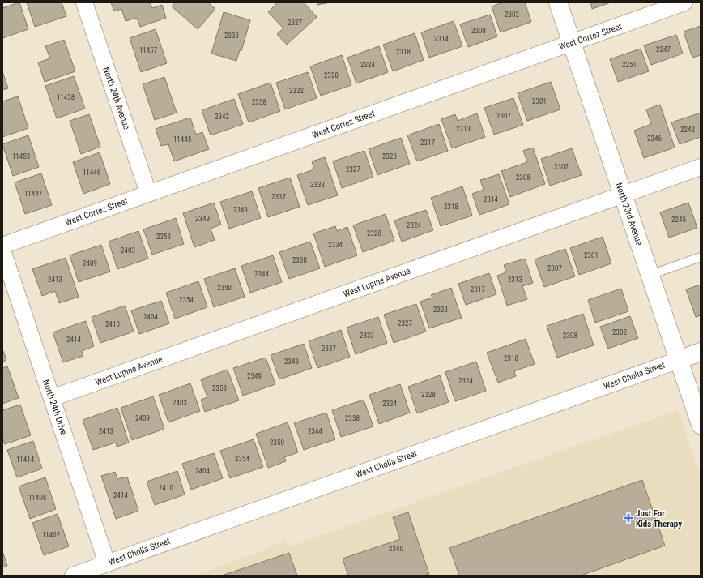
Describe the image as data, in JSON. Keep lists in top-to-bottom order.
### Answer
{
  "streets": {
    "street": [
      "West Cortez Street",
      "North 24th Avenue",
      "North 23rd Avenue",
      "West Lupine Avenue",
      "West Cholla Street",
      "North 24th Drive"
    ]
  },
  "crossings": [
    ["West Cortez Street", "North 24th Avenue"],
    ["West Cortez Street", "North 23rd Avenue"],
    ["North 23rd Avenue", "West Lupine Avenue"],
    ["North 23rd Avenue", "West Cholla Street"],
    ["West Lupine Avenue", "North 24th Drive"],
    ["West Cholla Street", "North 24th Drive"]
  ],
  "places": {
    "health": ["Just For Kids Therapy"]
  },
  "house_numbers": [
    "2302",
    "2327",
    "2308",
    "2333",
    "2314",
    "2247",
    "11457",
    "2318",
    "2324",
    "2251",
    "2328",
    "2332",
    "11458",
    "2301",
    "2338",
    "2307",
    "2342",
    "2313",
    "2242",
    "2246",
    "11445",
    "2317",
    "11453",
    "2323",
    "2302",
    "2327",
    "11446",
    "2308",
    "2333",
    "11447",
    "2337",
    "2314",
    "2318",
    "2343",
    "2349",
    "2245",
    "2324",
    "2328",
    "2353",
    "2334",
    "2403",
    "2301",
    "2338",
    "2409",
    "2307",
    "2344",
    "2413",
    "2313",
    "2350",
    "2317",
    "2354",
    "2323",
    "2404",
    "2327",
    "2410",
    "2302",
    "2333",
    "2308",
    "2414",
    "2337",
    "2318",
    "2343",
    "2349",
    "2324",
    "2353",
    "2328",
    "2403",
    "2334",
    "2409",
    "2338",
    "2413",
    "2344",
    "2350",
    "2354",
    "11414",
    "2404",
    "2410",
    "2414",
    "11408",
    "11402",
    "2340"
  ]
}
